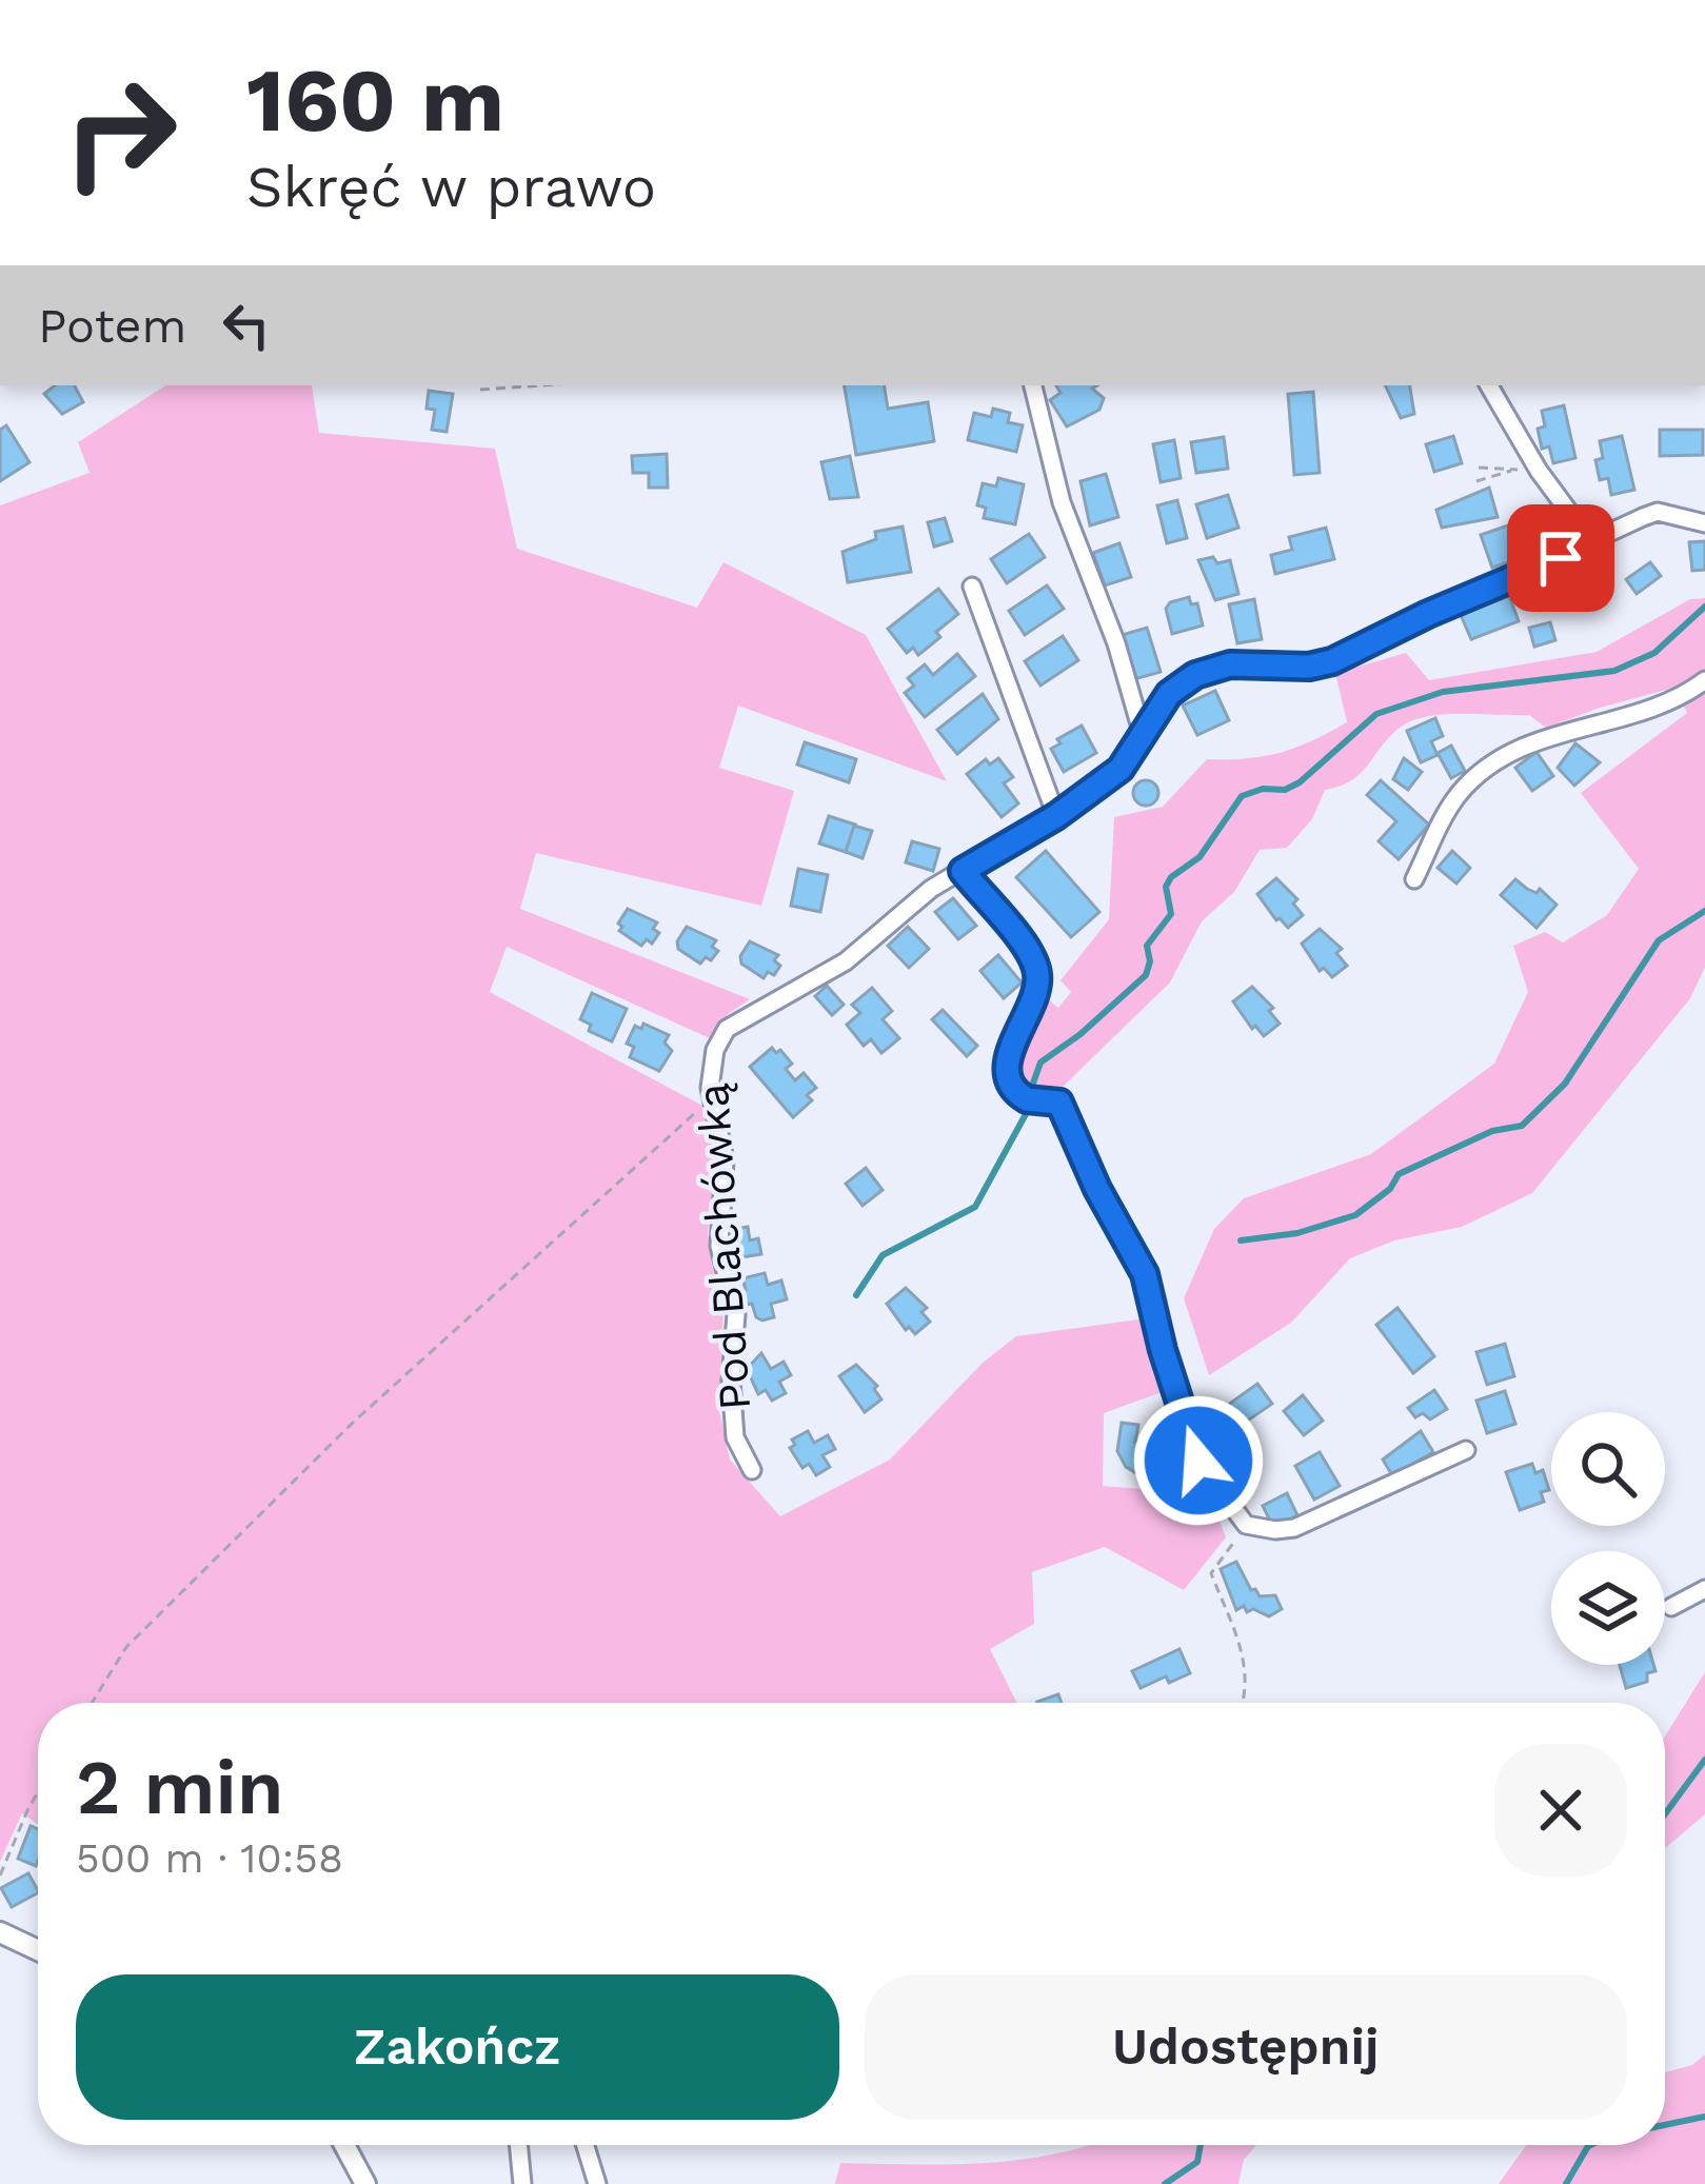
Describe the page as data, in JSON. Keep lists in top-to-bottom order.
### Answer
{
  "streets": {
    "street": ["Pod Blachówką"]
  },
  "page": {
    "turn": ["160 m", "Skręć w prawo"],
    "then": "Potem",
    "heading": ["2 min", "500 m · 10:58"],
    "buttons": ["Zakończ", "Udostępnij"]
  }
}
